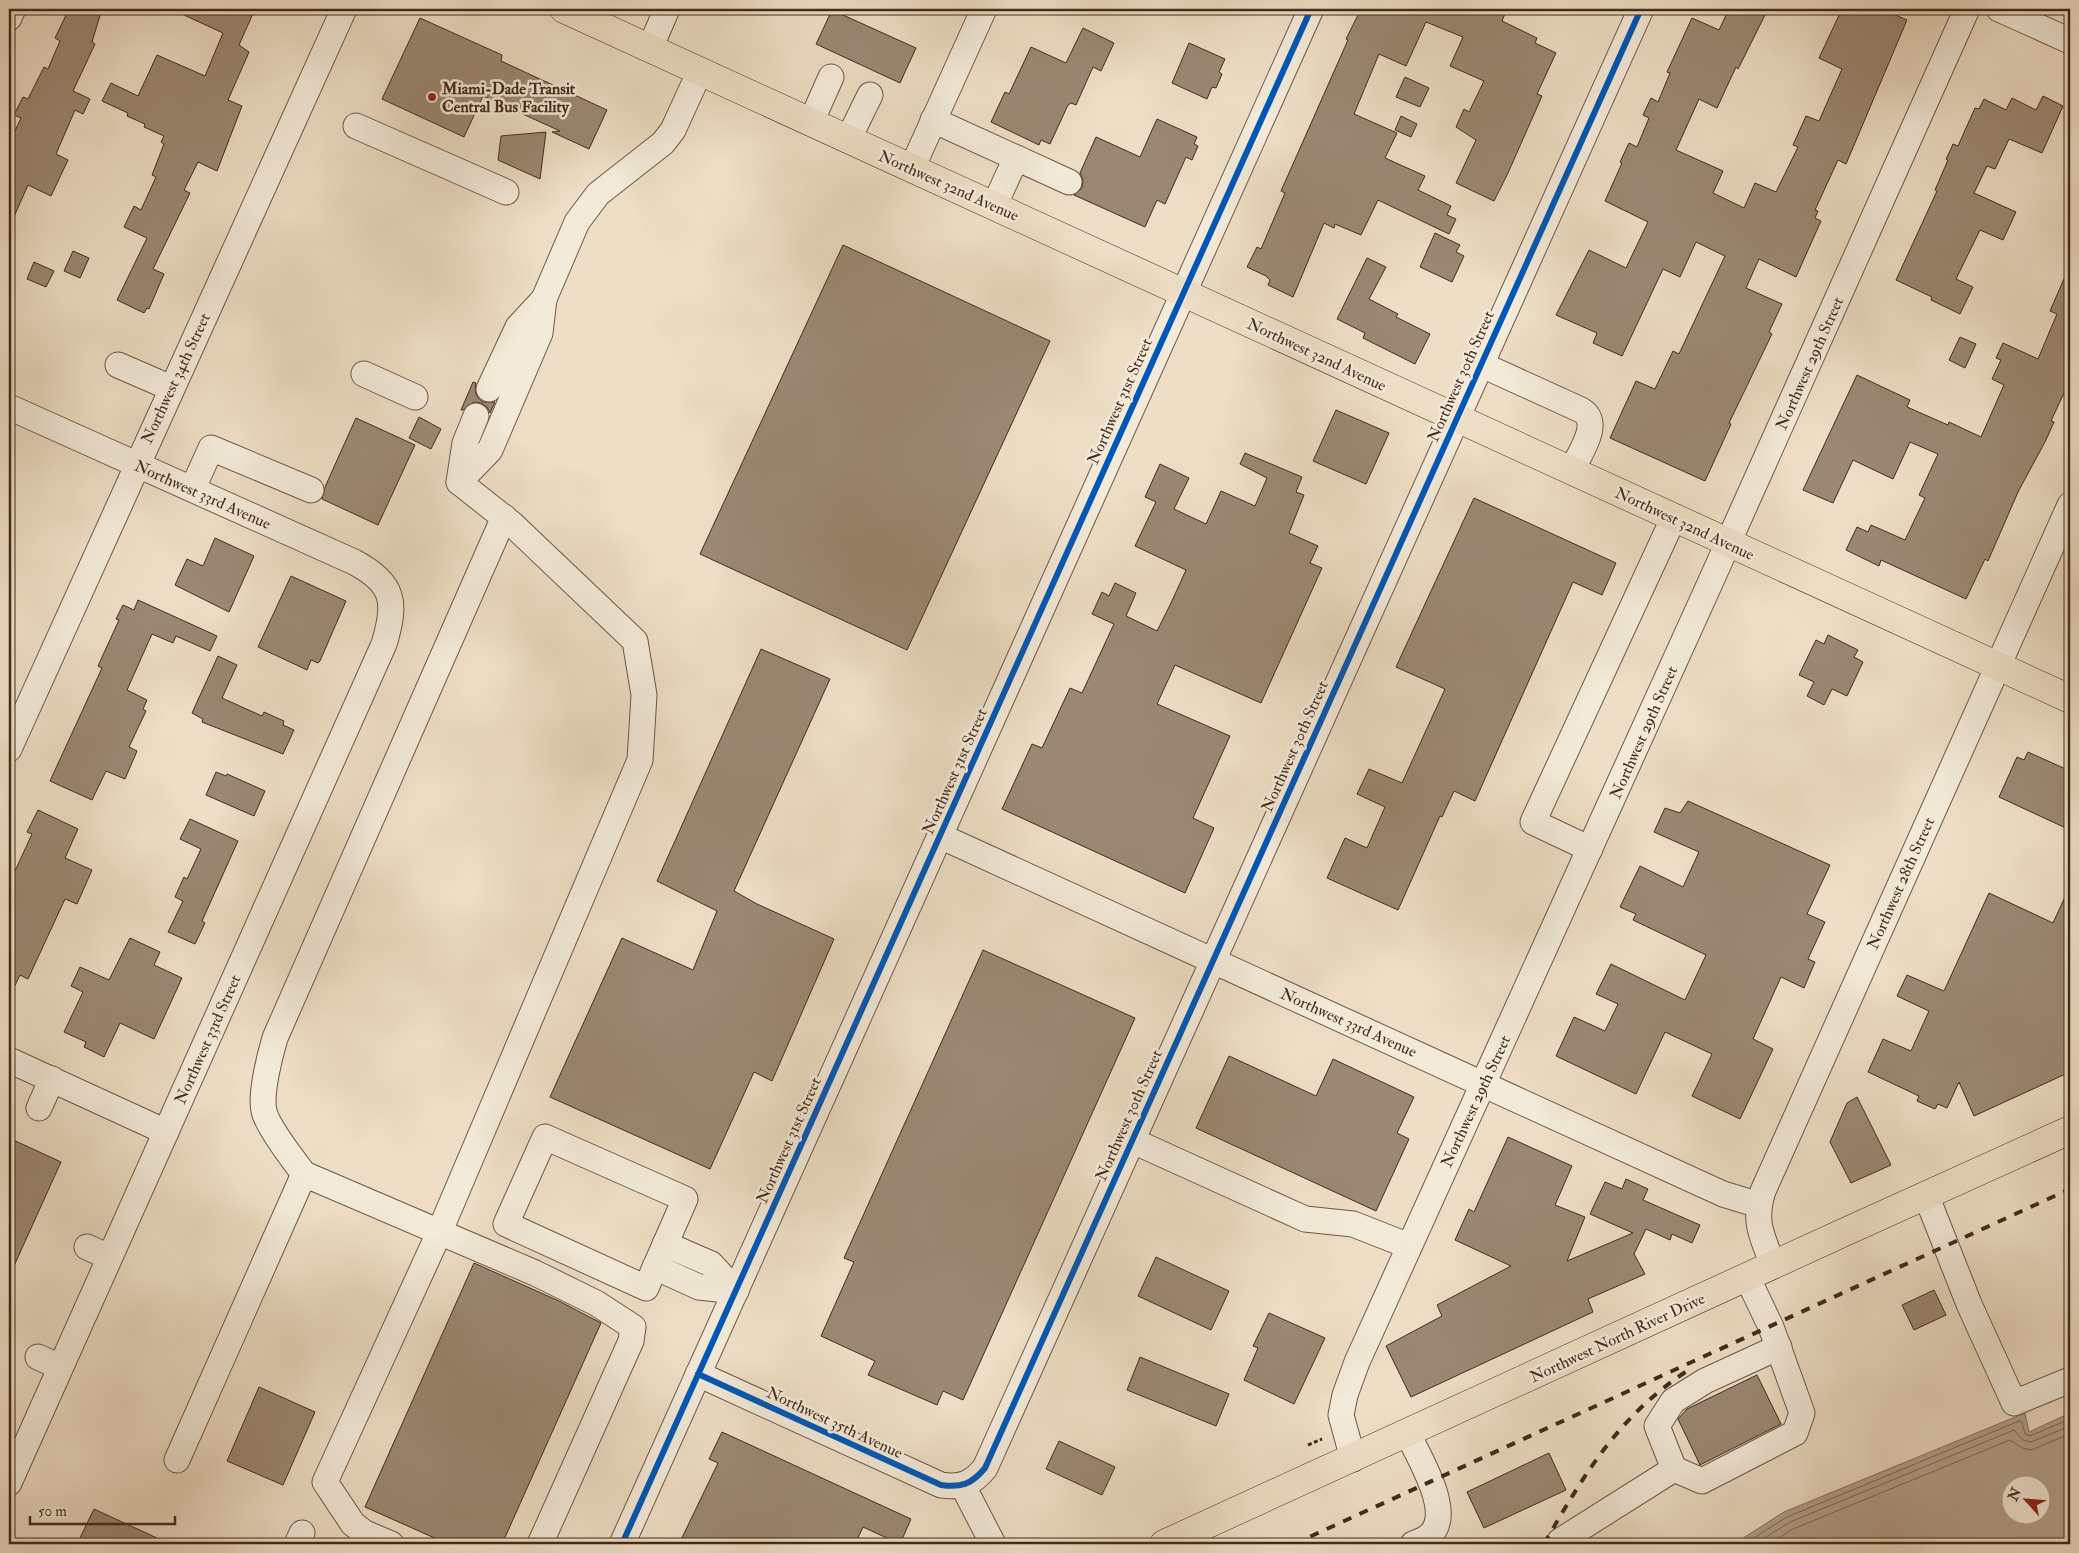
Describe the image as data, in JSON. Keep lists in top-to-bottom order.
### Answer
{
  "streets": {
    "main road": ["Northwest 32nd Avenue", "Northwest North River Drive"],
    "street": [
      "Northwest 29th Street",
      "Northwest 30th Street",
      "Northwest 34th Street",
      "Northwest 31st Street",
      "Northwest 33rd Avenue",
      "Northwest 28th Street",
      "Northwest 33rd Street",
      "Northwest 35th Avenue"
    ]
  },
  "crossings": [
    ["Northwest 32nd Avenue", "Northwest 29th Street"],
    ["Northwest 32nd Avenue", "Northwest 30th Street"],
    ["Northwest 32nd Avenue", "Northwest 31st Street"],
    ["Northwest 32nd Avenue", "Northwest 28th Street"],
    ["Northwest 29th Street", "Northwest 33rd Avenue"],
    ["Northwest 29th Street", "Northwest North River Drive"],
    ["Northwest 30th Street", "Northwest 33rd Avenue"],
    ["Northwest 30th Street", "Northwest 35th Avenue"],
    ["Northwest 34th Street", "Northwest 33rd Avenue"],
    ["Northwest 31st Street", "Northwest 33rd Avenue"],
    ["Northwest 31st Street", "Northwest 35th Avenue"],
    ["Northwest 33rd Avenue", "Northwest 28th Street"],
    ["Northwest 33rd Avenue", "Northwest 33rd Street"],
    ["Northwest 28th Street", "Northwest North River Drive"]
  ],
  "places": ["Miami-Dade Transit Central Bus Facility"],
  "scale_bar": "50 m",
  "north": "top left"
}
